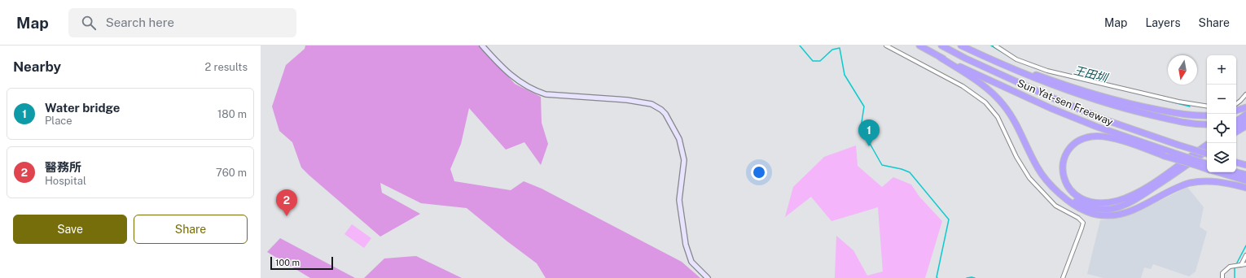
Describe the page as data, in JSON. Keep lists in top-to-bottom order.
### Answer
{
  "streets": {
    "highway": ["Sun Yat-sen Freeway"]
  },
  "water": ["王田圳"],
  "scale_bar": "100 m",
  "north": "bottom",
  "page": {
    "header": "Map",
    "search": "Search here",
    "nav": ["Map", "Layers", "Share"],
    "heading": ["Nearby", "2 results"],
    "map_buttons": ["+", "−"],
    "list": [
      {
        "mark": "1",
        "name": "Water bridge",
        "note": "Place",
        "value": "180 m"
      },
      {
        "mark": "2",
        "name": "醫務所",
        "note": "Hospital",
        "value": "760 m"
      }
    ],
    "pins": ["1", "2"],
    "buttons": ["Save", "Share"],
    "scale": "100 m"
  }
}
